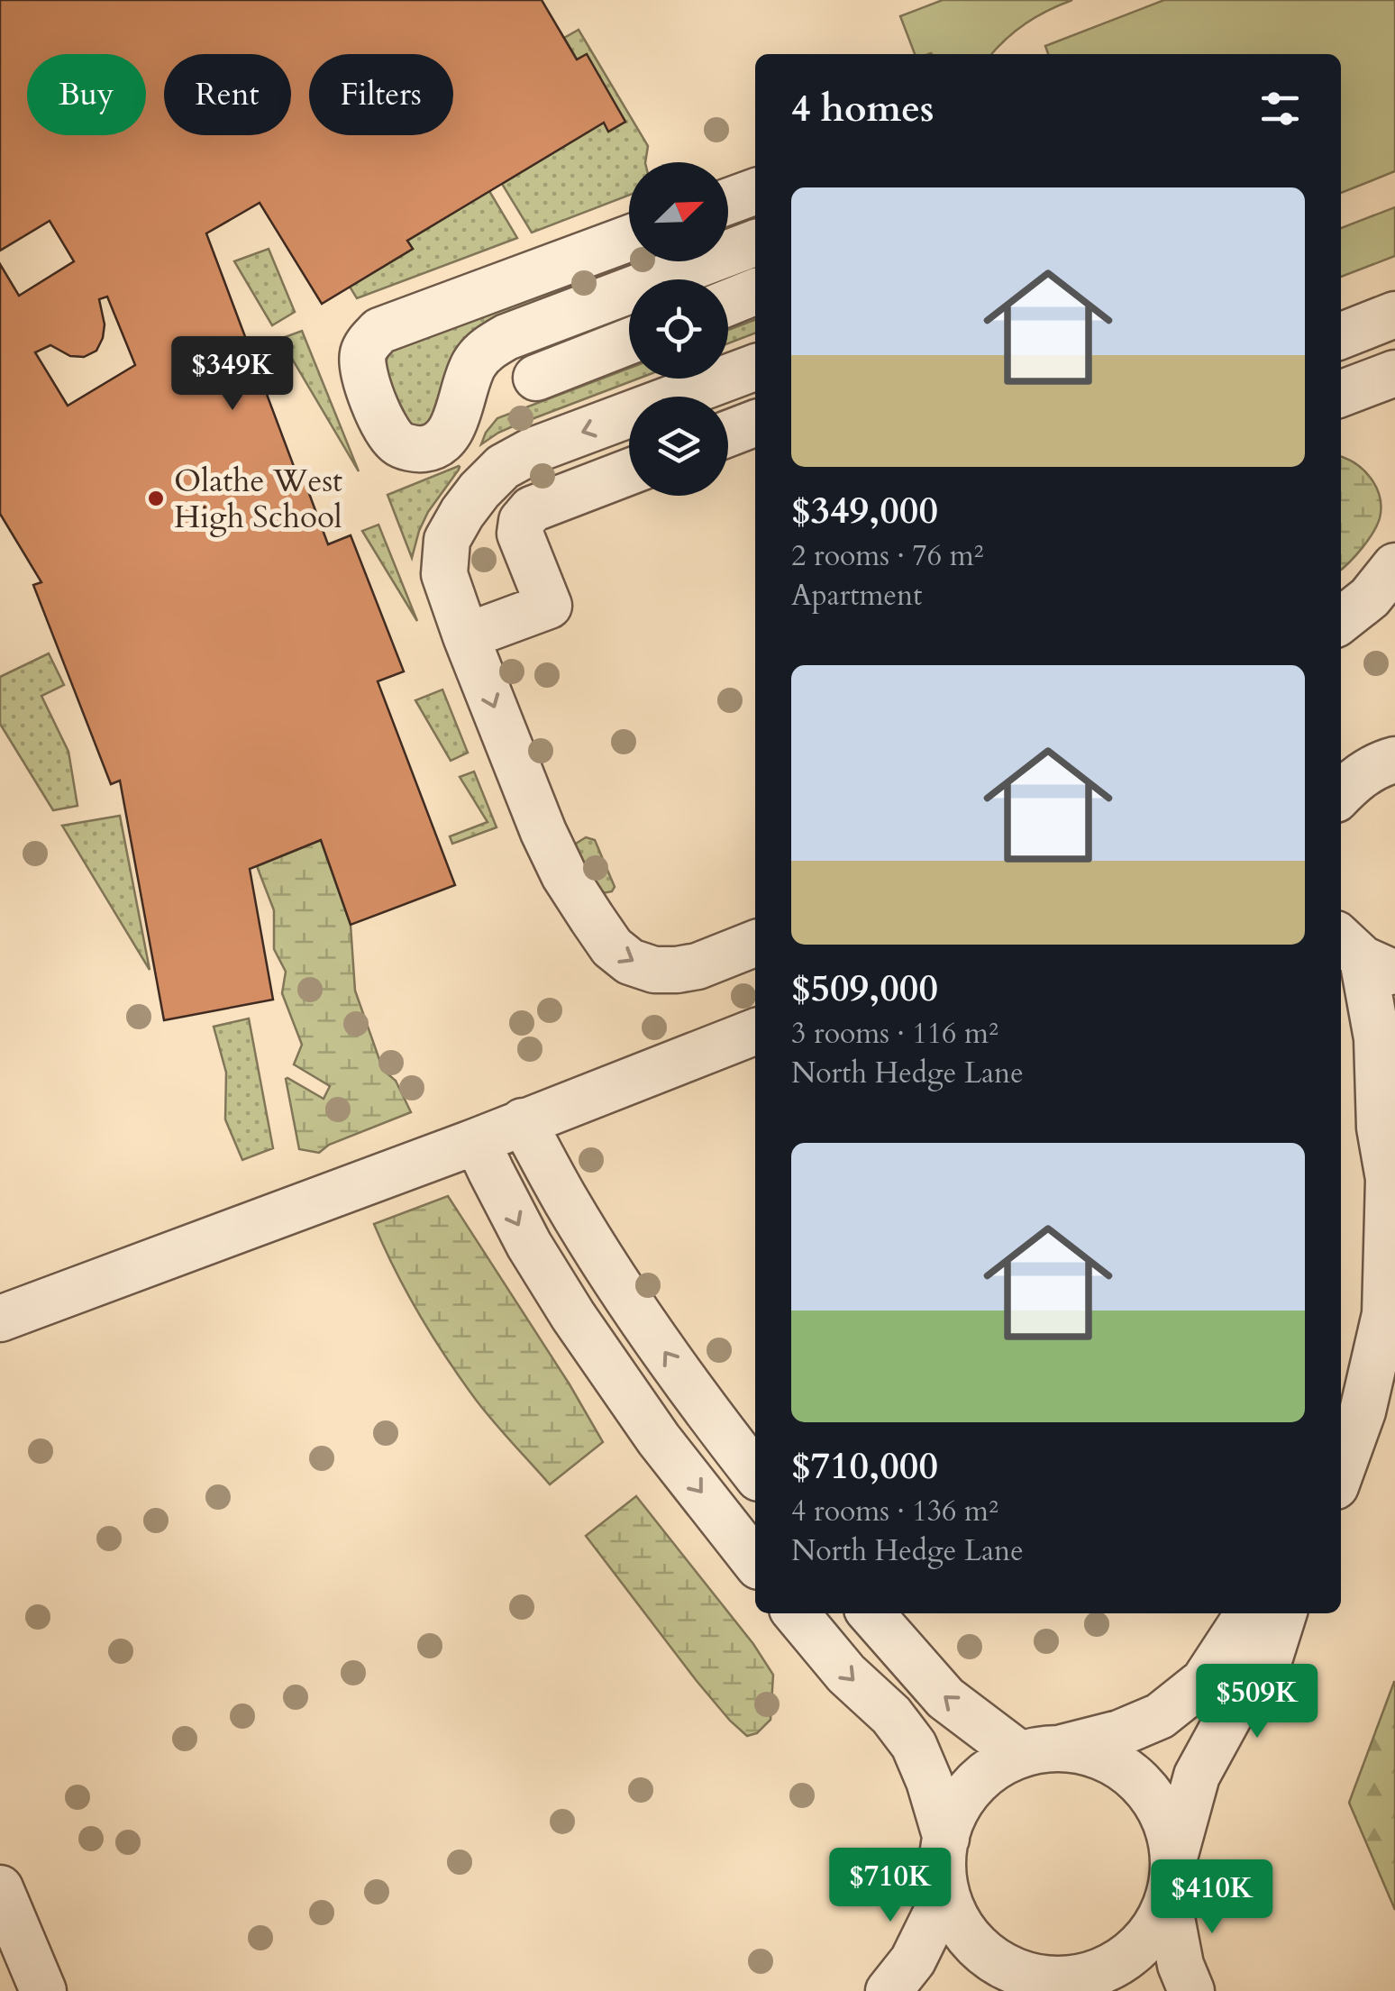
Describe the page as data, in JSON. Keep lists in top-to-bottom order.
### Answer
{
  "places": ["Olathe West High School"],
  "north": "top right",
  "page": {
    "chip": ["Buy", "Rent", "Filters"],
    "heading": "4 homes",
    "list": [
      {
        "name": "$349,000",
        "note": "2 rooms · 76 m² · Apartment"
      },
      {
        "name": "$509,000",
        "note": "3 rooms · 116 m² · North Hedge Lane"
      },
      {
        "name": "$710,000",
        "note": "4 rooms · 136 m² · North Hedge Lane"
      }
    ],
    "price": [
      "$349K",
      "$509K",
      "$710K",
      "$410K"
    ]
  }
}
